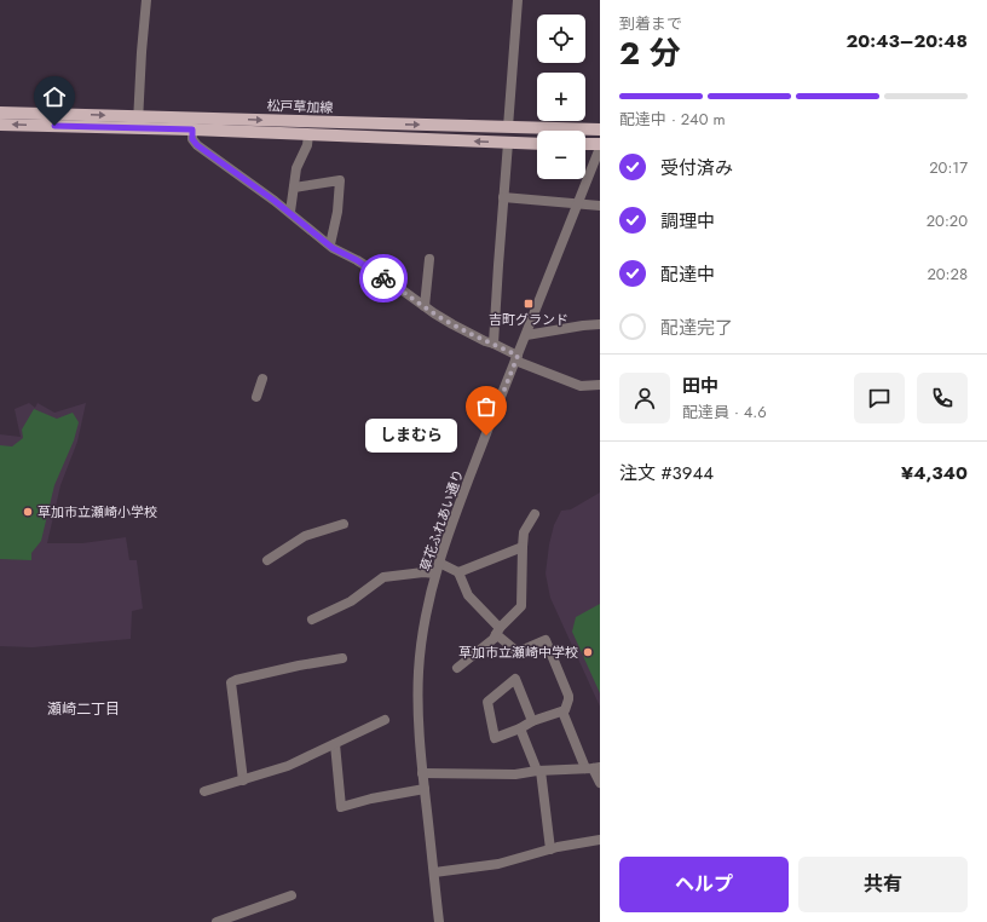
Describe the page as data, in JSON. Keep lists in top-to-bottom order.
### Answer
{
  "streets": {
    "main road": ["松戸草加線"],
    "street": ["草花ふれあい通り"]
  },
  "districts": ["瀬崎二丁目"],
  "places": {
    "transit": ["吉町グランド"],
    "other": ["しまむら", "草加市立瀬崎小学校", "草加市立瀬崎中学校"]
  },
  "page": {
    "heading": ["2 分", "到着まで", "20:43–20:48"],
    "panel": [
      "田中",
      "配達員 · 4.6",
      "注文 #3944",
      "¥4,340"
    ],
    "map_buttons": ["+", "−"],
    "bar": "配達中 · 240 m",
    "list": [
      ["受付済み", "20:17"],
      ["調理中", "20:20"],
      ["配達中", "20:28"],
      "配達完了"
    ],
    "bubble": "しまむら",
    "buttons": ["ヘルプ", "共有"]
  }
}
